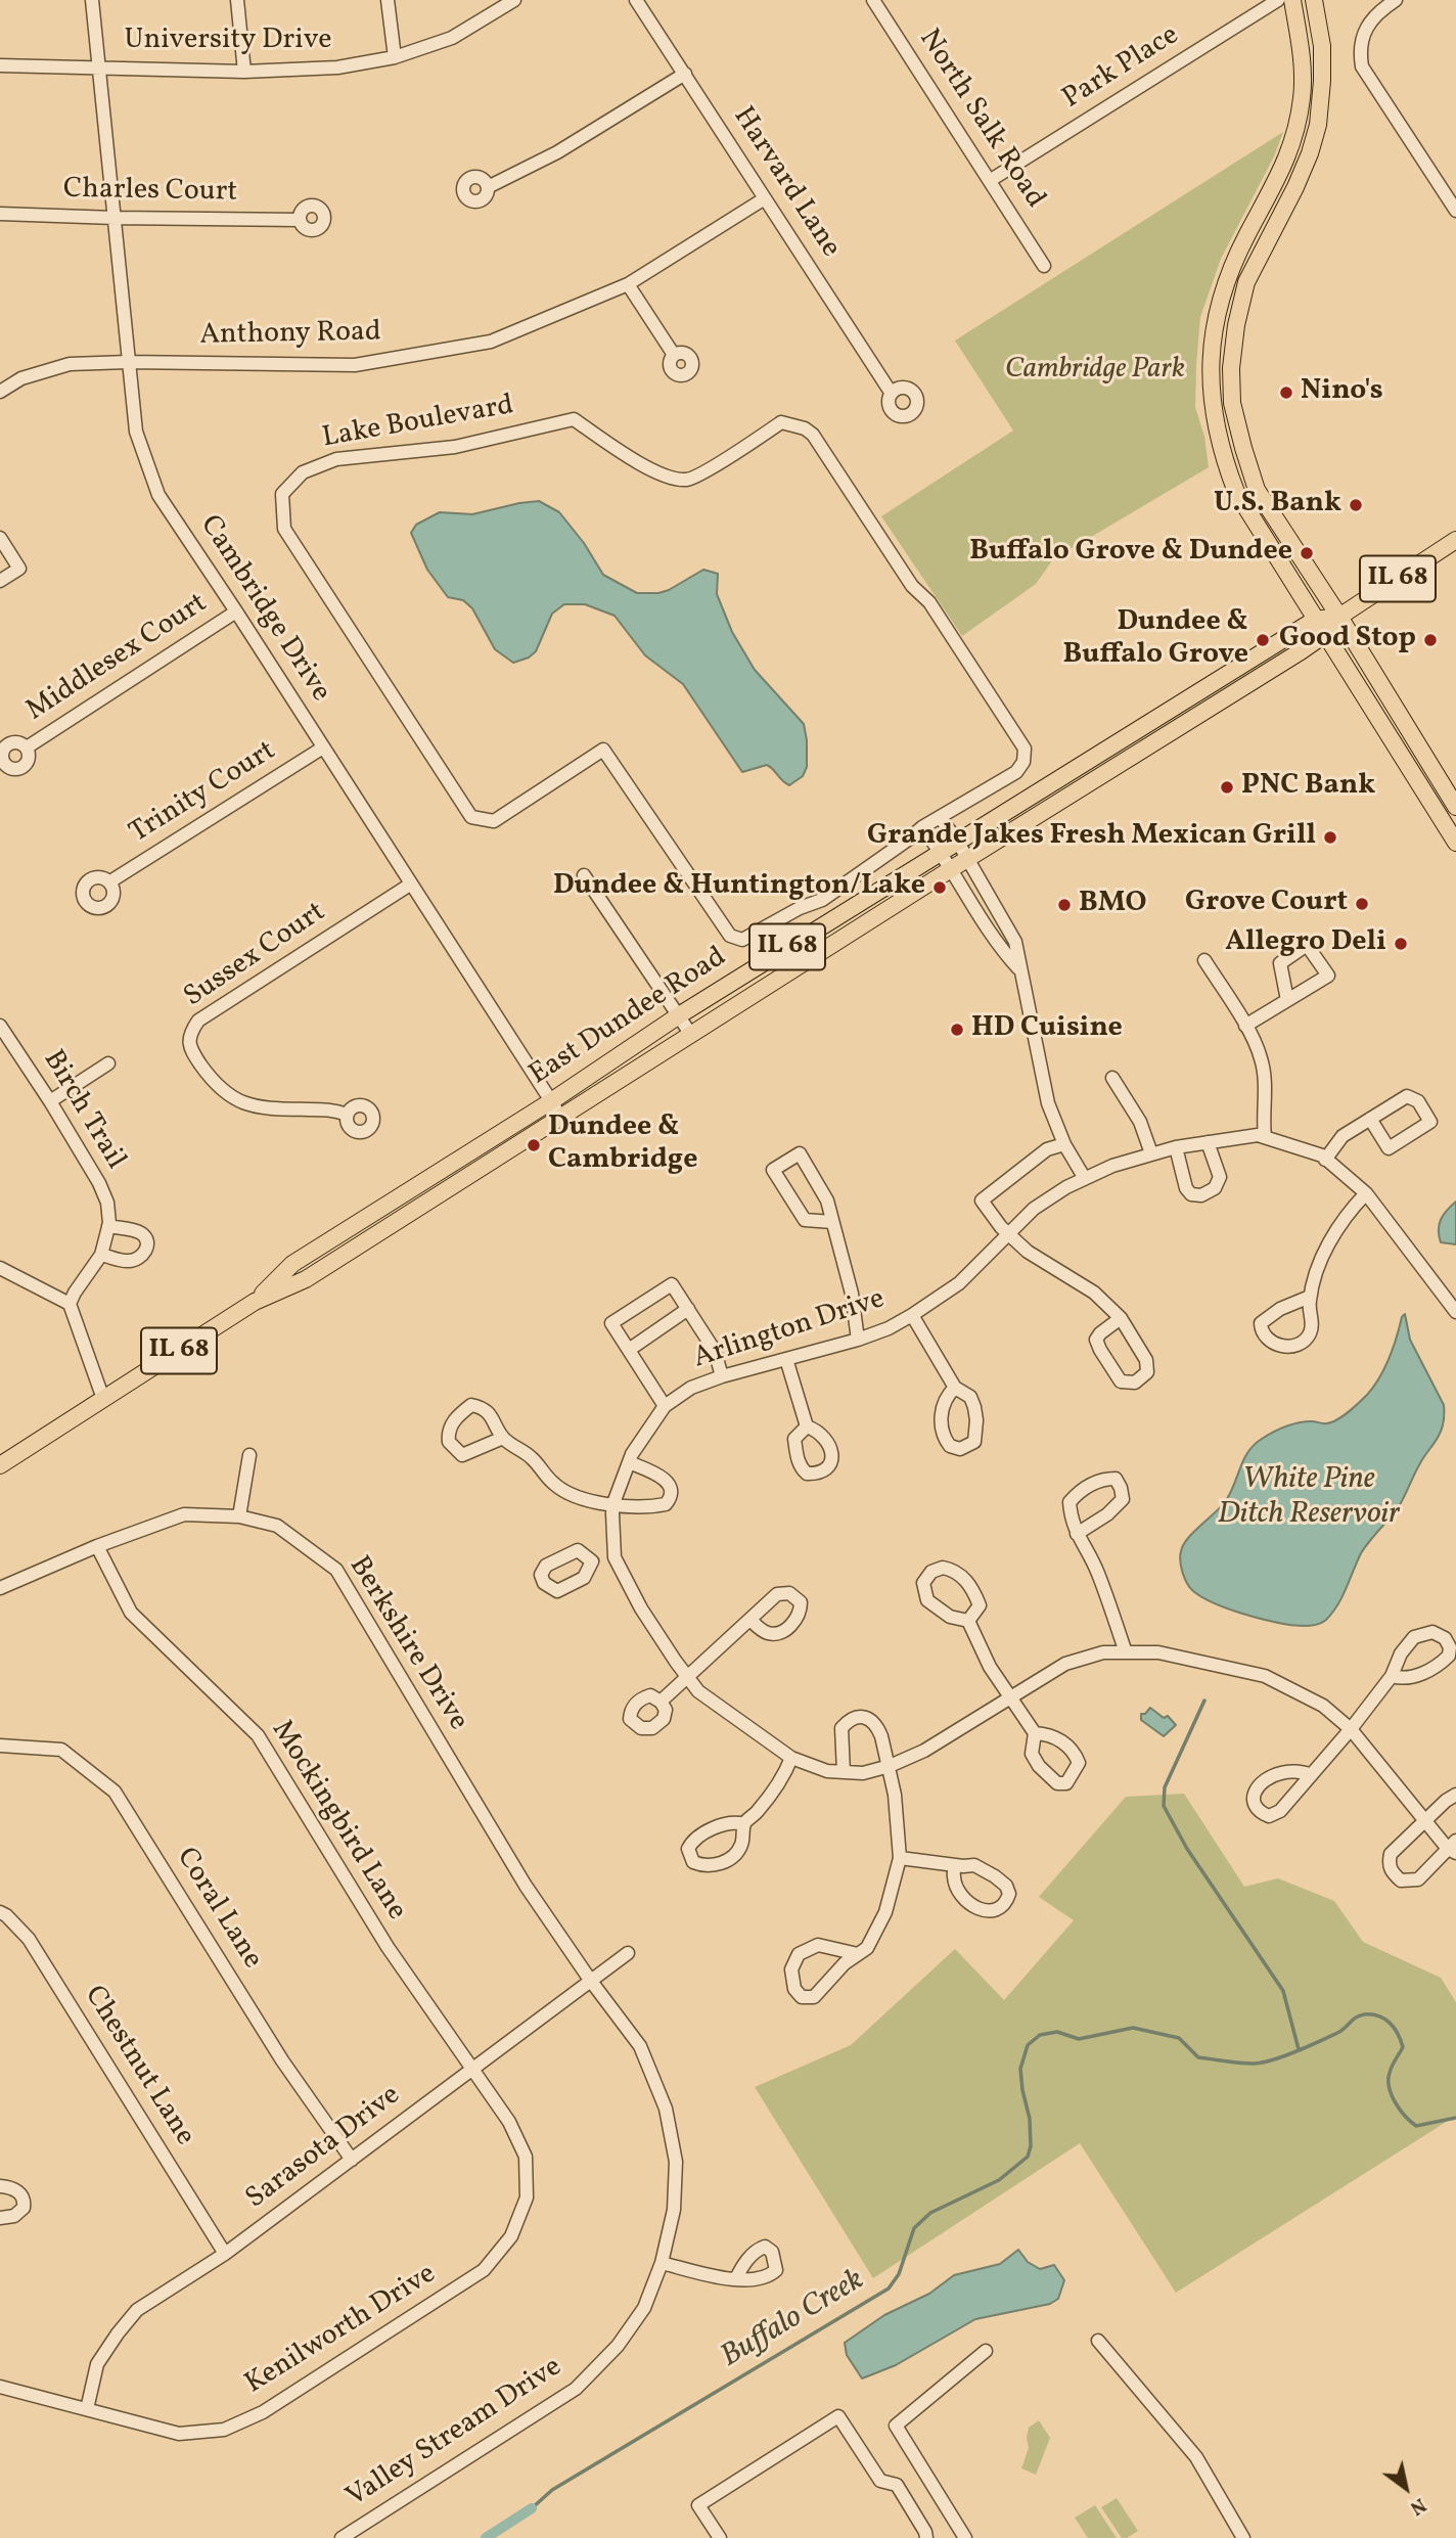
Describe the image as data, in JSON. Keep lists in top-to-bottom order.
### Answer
{
  "streets": {
    "main road": ["IL 68", "East Dundee Road"],
    "street": [
      "University Drive",
      "Park Place",
      "North Salk Road",
      "Harvard Lane",
      "Charles Court",
      "Anthony Road",
      "Lake Boulevard",
      "Cambridge Drive",
      "Middlesex Court",
      "Trinity Court",
      "Sussex Court",
      "Birch Trail",
      "Arlington Drive",
      "Berkshire Drive",
      "Mockingbird Lane",
      "Coral Lane",
      "Chestnut Lane",
      "Sarasota Drive",
      "Kenilworth Drive",
      "Valley Stream Drive"
    ]
  },
  "crossings": [
    ["University Drive", "Cambridge Drive"],
    ["Park Place", "North Salk Road"],
    ["Harvard Lane", "Anthony Road"],
    ["Charles Court", "Cambridge Drive"],
    ["Anthony Road", "Cambridge Drive"],
    ["IL 68", "East Dundee Road"],
    ["Cambridge Drive", "Middlesex Court"],
    ["Cambridge Drive", "Trinity Court"],
    ["Cambridge Drive", "Sussex Court"],
    ["Cambridge Drive", "East Dundee Road"],
    ["Berkshire Drive", "Mockingbird Lane"],
    ["Berkshire Drive", "Sarasota Drive"],
    ["Berkshire Drive", "Valley Stream Drive"],
    ["Mockingbird Lane", "Sarasota Drive"],
    ["Mockingbird Lane", "Kenilworth Drive"],
    ["Coral Lane", "Sarasota Drive"],
    ["Chestnut Lane", "Sarasota Drive"],
    ["Sarasota Drive", "Kenilworth Drive"],
    ["Sarasota Drive", "Valley Stream Drive"]
  ],
  "water": ["White Pine Ditch Reservoir", "Buffalo Creek"],
  "parks": ["Cambridge Park"],
  "places": [
    "Nino's",
    "U.S. Bank",
    "Buffalo Grove & Dundee",
    "Dundee & Buffalo Grove",
    "Good Stop",
    "PNC Bank",
    "Grande Jakes Fresh Mexican Grill",
    "Dundee & Huntington/Lake",
    "Grove Court",
    "BMO",
    "Allegro Deli",
    "HD Cuisine",
    "Dundee & Cambridge"
  ],
  "north": "bottom right"
}
